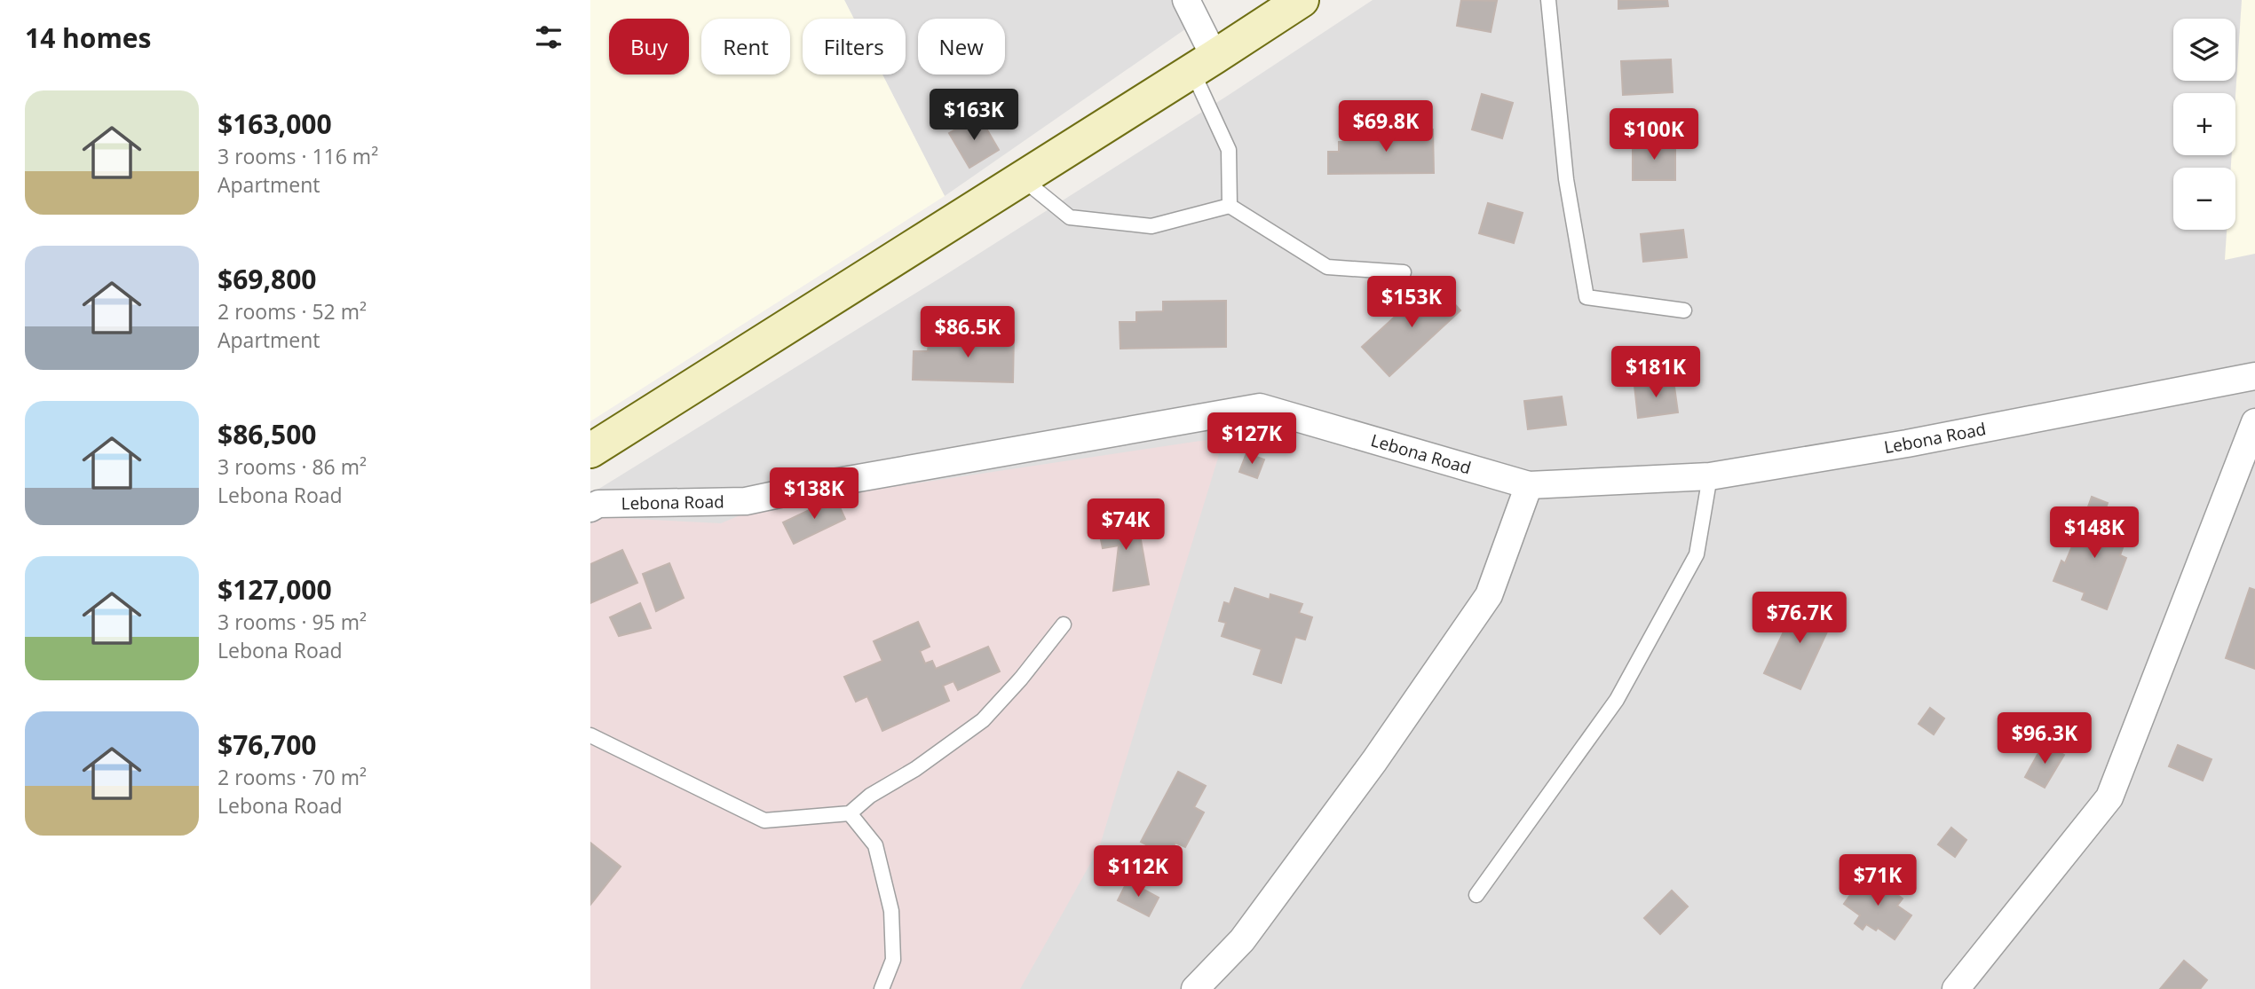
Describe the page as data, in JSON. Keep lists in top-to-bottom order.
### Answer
{
  "streets": {
    "street": ["Lebona Road"]
  },
  "page": {
    "heading": "14 homes",
    "map_buttons": ["+", "−"],
    "chip": [
      "Buy",
      "Rent",
      "Filters",
      "New"
    ],
    "list": [
      {
        "name": "$163,000",
        "note": "3 rooms · 116 m² · Apartment"
      },
      {
        "name": "$69,800",
        "note": "2 rooms · 52 m² · Apartment"
      },
      {
        "name": "$86,500",
        "note": "3 rooms · 86 m² · Lebona Road"
      },
      {
        "name": "$127,000",
        "note": "3 rooms · 95 m² · Lebona Road"
      },
      {
        "name": "$76,700",
        "note": "2 rooms · 70 m² · Lebona Road"
      }
    ],
    "price": [
      "$163K",
      "$69.8K",
      "$100K",
      "$153K",
      "$86.5K",
      "$181K",
      "$127K",
      "$138K",
      "$74K",
      "$148K",
      "$76.7K",
      "$96.3K",
      "$112K",
      "$71K"
    ]
  }
}
